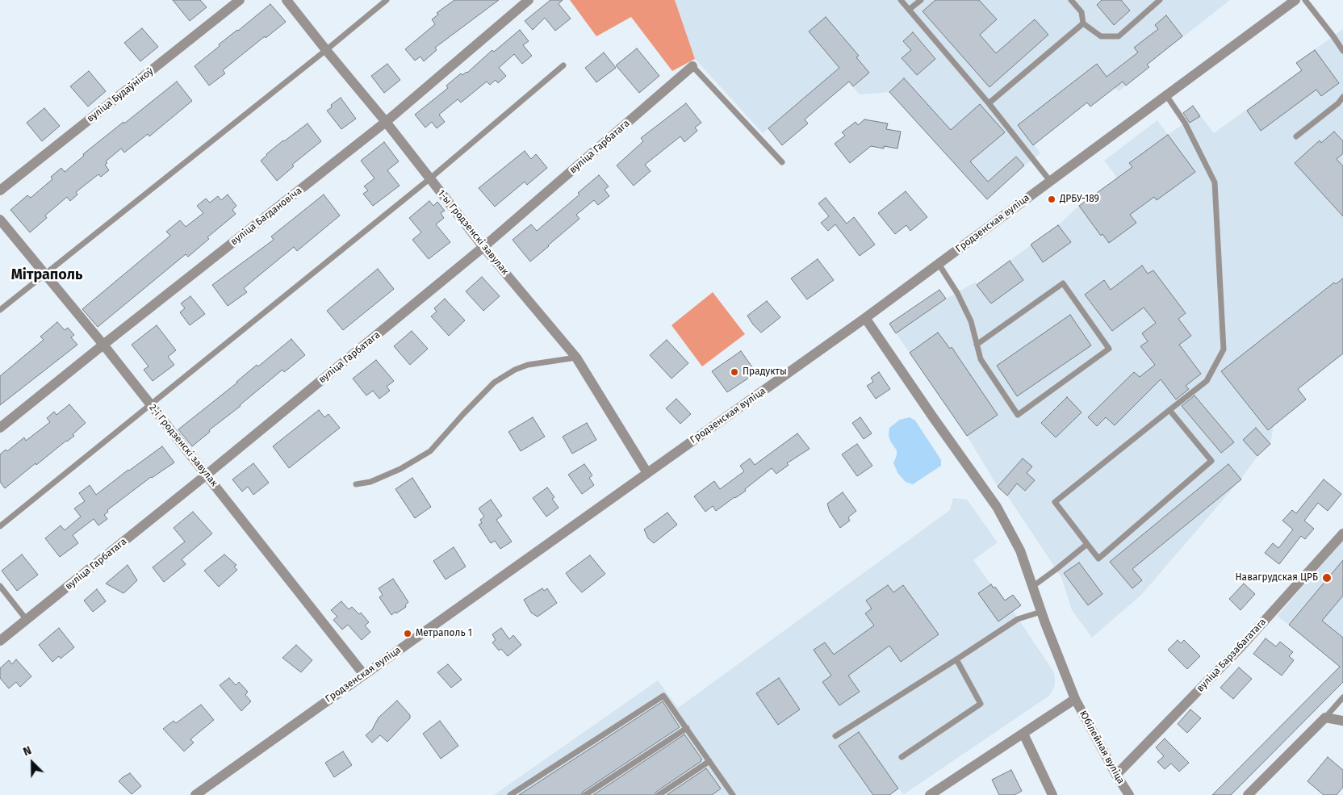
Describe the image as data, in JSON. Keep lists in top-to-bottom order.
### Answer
{
  "streets": {
    "street": [
      "вуліца Будаўнікоў",
      "вуліца Гарбатага",
      "вуліца Багдановіча",
      "Гродзенская вуліца",
      "1-ы Гродзенскі завулак",
      "2-і Гродзенскі завулак",
      "вуліца Барзабагатага",
      "Юбілейная вуліца"
    ]
  },
  "crossings": [
    ["вуліца Гарбатага", "1-ы Гродзенскі завулак"],
    ["вуліца Гарбатага", "2-і Гродзенскі завулак"],
    ["вуліца Багдановіча", "1-ы Гродзенскі завулак"],
    ["вуліца Багдановіча", "2-і Гродзенскі завулак"],
    ["Гродзенская вуліца", "1-ы Гродзенскі завулак"],
    ["Гродзенская вуліца", "2-і Гродзенскі завулак"],
    ["Гродзенская вуліца", "Юбілейная вуліца"],
    ["вуліца Барзабагатага", "Юбілейная вуліца"]
  ],
  "districts": ["Мітраполь"],
  "places": [
    "ДРБУ-189",
    "Прадукты",
    "Навагрудская ЦРБ",
    "Метраполь 1"
  ],
  "north": "top left"
}
